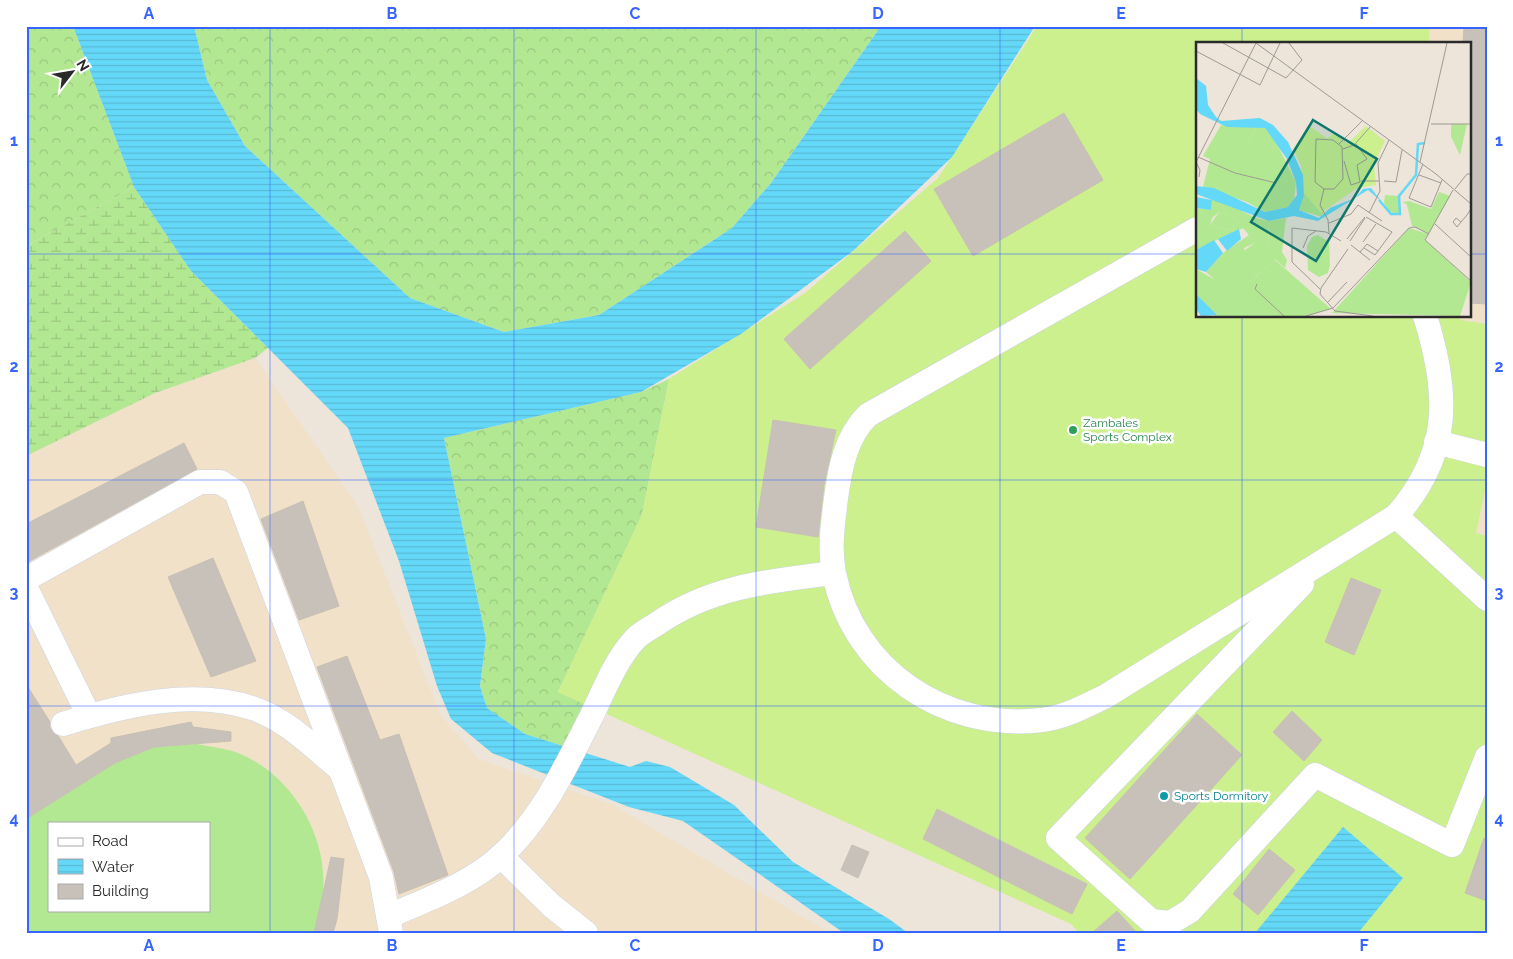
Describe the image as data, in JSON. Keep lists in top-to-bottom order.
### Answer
{
  "places": ["Zambales Sports Complex", "Sports Dormitory"],
  "legend": ["Road", "Water", "Building"],
  "north": "top right",
  "grid": {
    "columns": [
      "A",
      "B",
      "C",
      "D",
      "E",
      "F"
    ],
    "rows": [
      "1",
      "2",
      "3",
      "4"
    ]
  }
}
